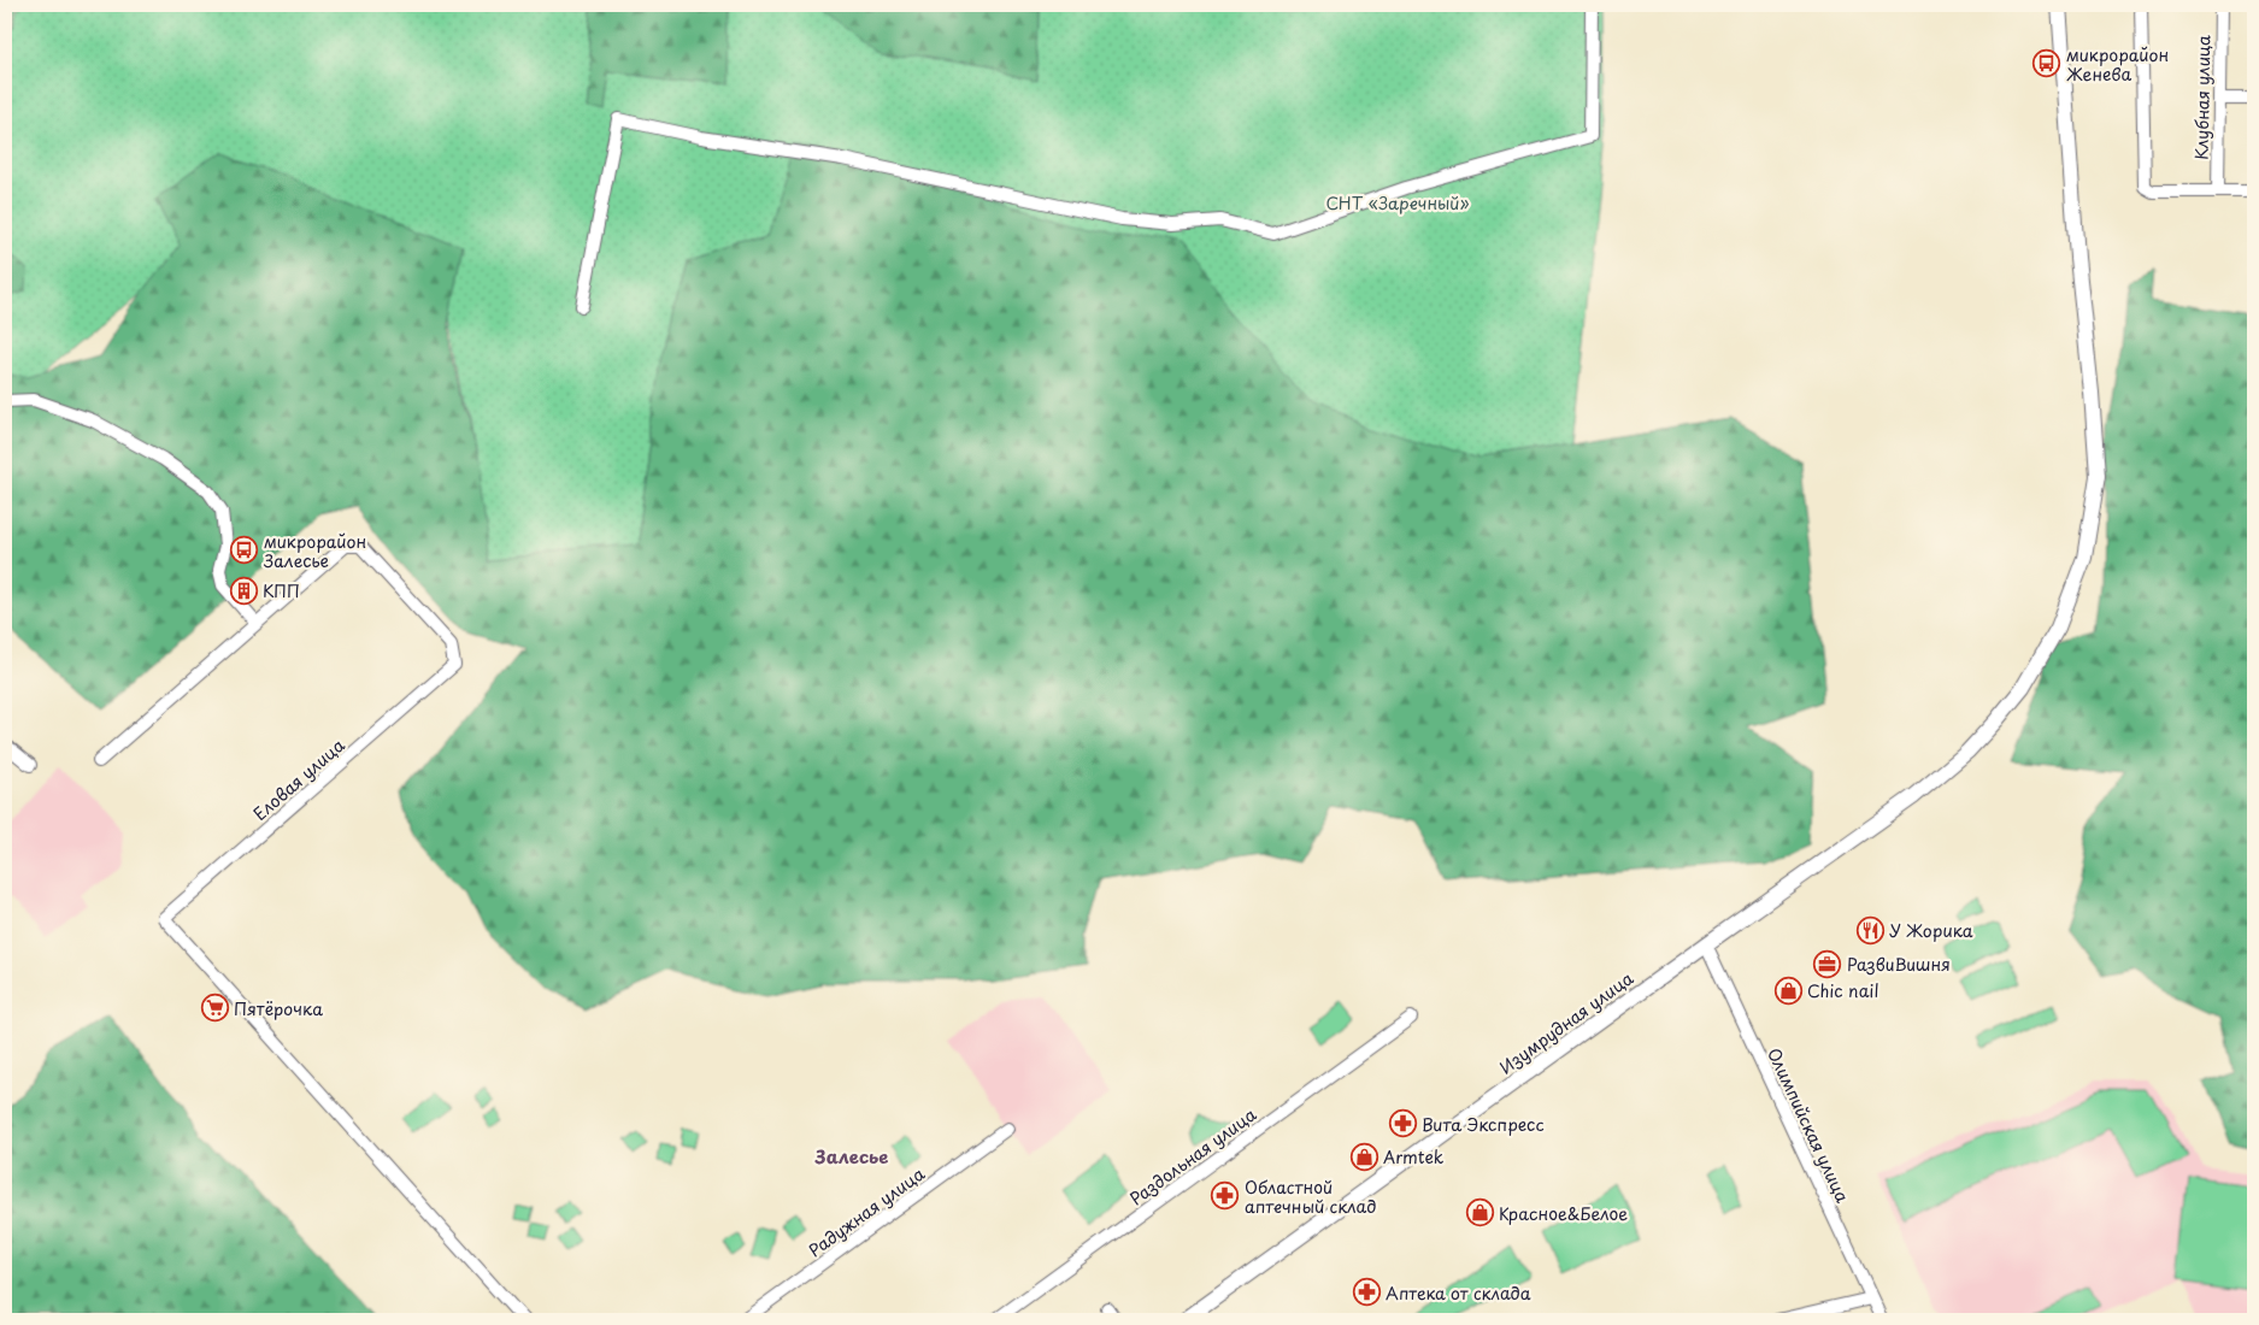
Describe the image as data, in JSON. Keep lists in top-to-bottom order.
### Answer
{
  "streets": {
    "street": [
      "Клубная улица",
      "Еловая улица",
      "Изумрудная улица",
      "Олимпийская улица",
      "Раздольная улица",
      "Радужная улица"
    ]
  },
  "crossings": [
    ["Изумрудная улица", "Олимпийская улица"]
  ],
  "districts": ["Залесье"],
  "parks": ["СНТ «Заречный»"],
  "places": {
    "bus stop": ["микрорайон Женева", "микрорайон Залесье"],
    "building": ["КПП"],
    "restaurant": ["У Жорика"],
    "office": ["РазвиВишня"],
    "shop": ["Chic nail", "Armtek", "Красное&Белое"],
    "supermarket": ["Пятёрочка"],
    "pharmacy": ["Вита Экспресс", "Областной аптечный склад", "Аптека от склада"]
  }
}
